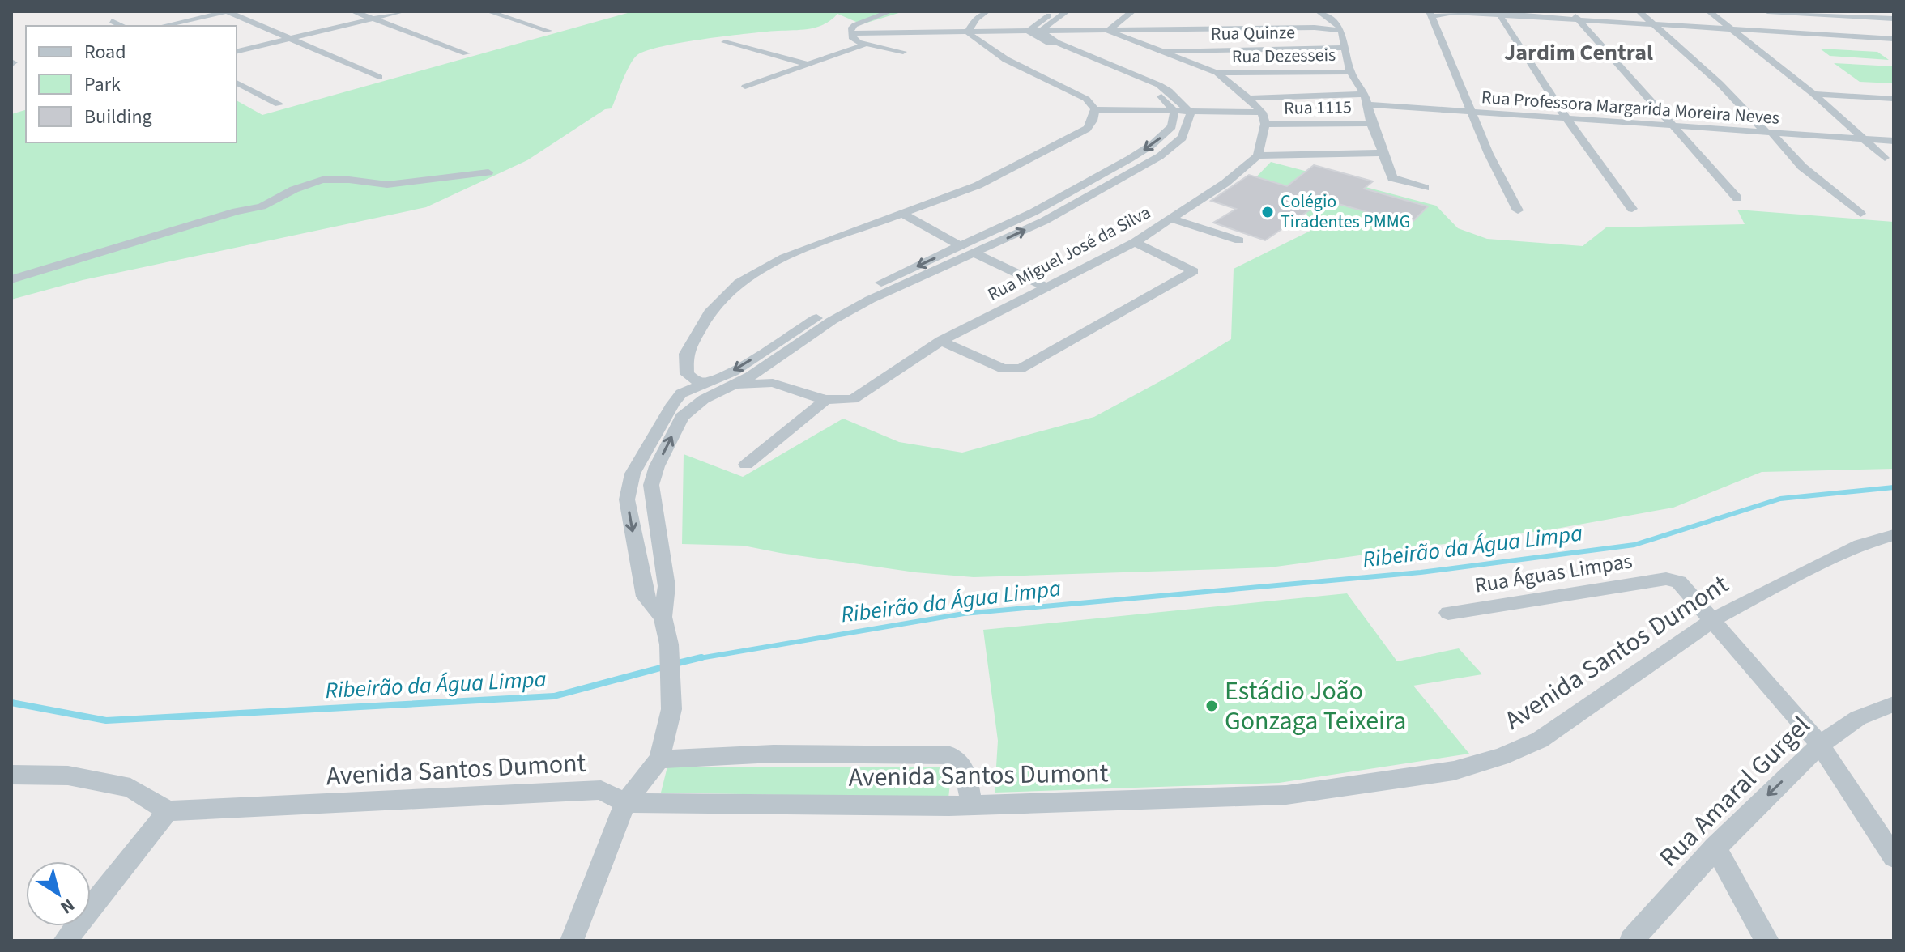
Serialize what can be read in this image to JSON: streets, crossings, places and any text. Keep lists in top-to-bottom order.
{
  "streets": {
    "street": [
      "Rua Quinze",
      "Rua Dezesseis",
      "Rua 1115",
      "Rua Professora Margarida Moreira Neves",
      "Rua Miguel José da Silva",
      "Rua Águas Limpas",
      "Avenida Santos Dumont",
      "Rua Amaral Gurgel"
    ]
  },
  "crossings": [
    ["Rua Águas Limpas", "Avenida Santos Dumont"]
  ],
  "one_way": ["Rua Amaral Gurgel"],
  "districts": ["Jardim Central"],
  "water": ["Ribeirão da Água Limpa"],
  "places": ["Colégio Tiradentes PMMG", "Estádio João Gonzaga Teixeira"],
  "legend": ["Road", "Park", "Building"],
  "north": "bottom right"
}
